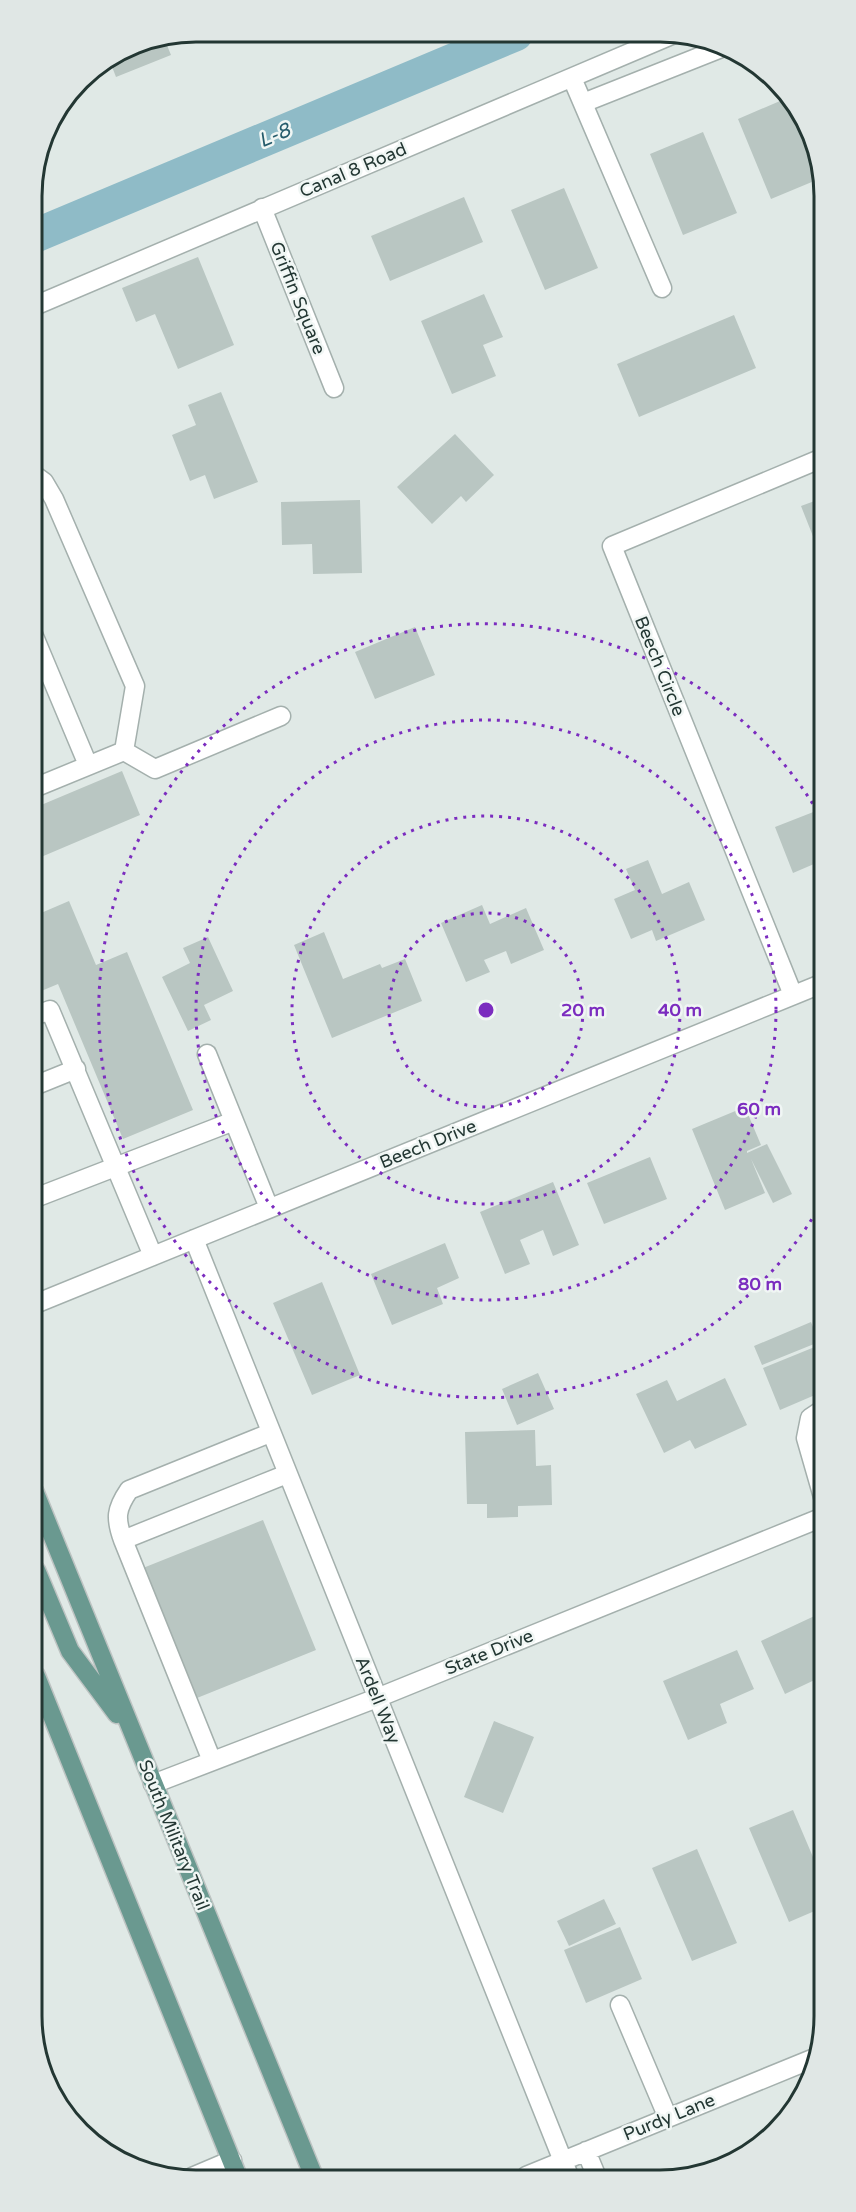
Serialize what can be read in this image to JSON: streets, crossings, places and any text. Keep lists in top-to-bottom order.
{
  "streets": {
    "main road": ["South Military Trail"],
    "street": [
      "Canal 8 Road",
      "Griffin Square",
      "Beech Circle",
      "Beech Drive",
      "State Drive",
      "Ardell Way",
      "Purdy Lane"
    ]
  },
  "crossings": [
    ["Canal 8 Road", "Griffin Square"],
    ["Beech Circle", "Beech Drive"],
    ["Beech Drive", "Ardell Way"],
    ["State Drive", "Ardell Way"],
    ["State Drive", "South Military Trail"],
    ["Ardell Way", "Purdy Lane"]
  ],
  "water": ["L-8"],
  "rings": [
    "20 m",
    "40 m",
    "60 m",
    "80 m"
  ]
}
